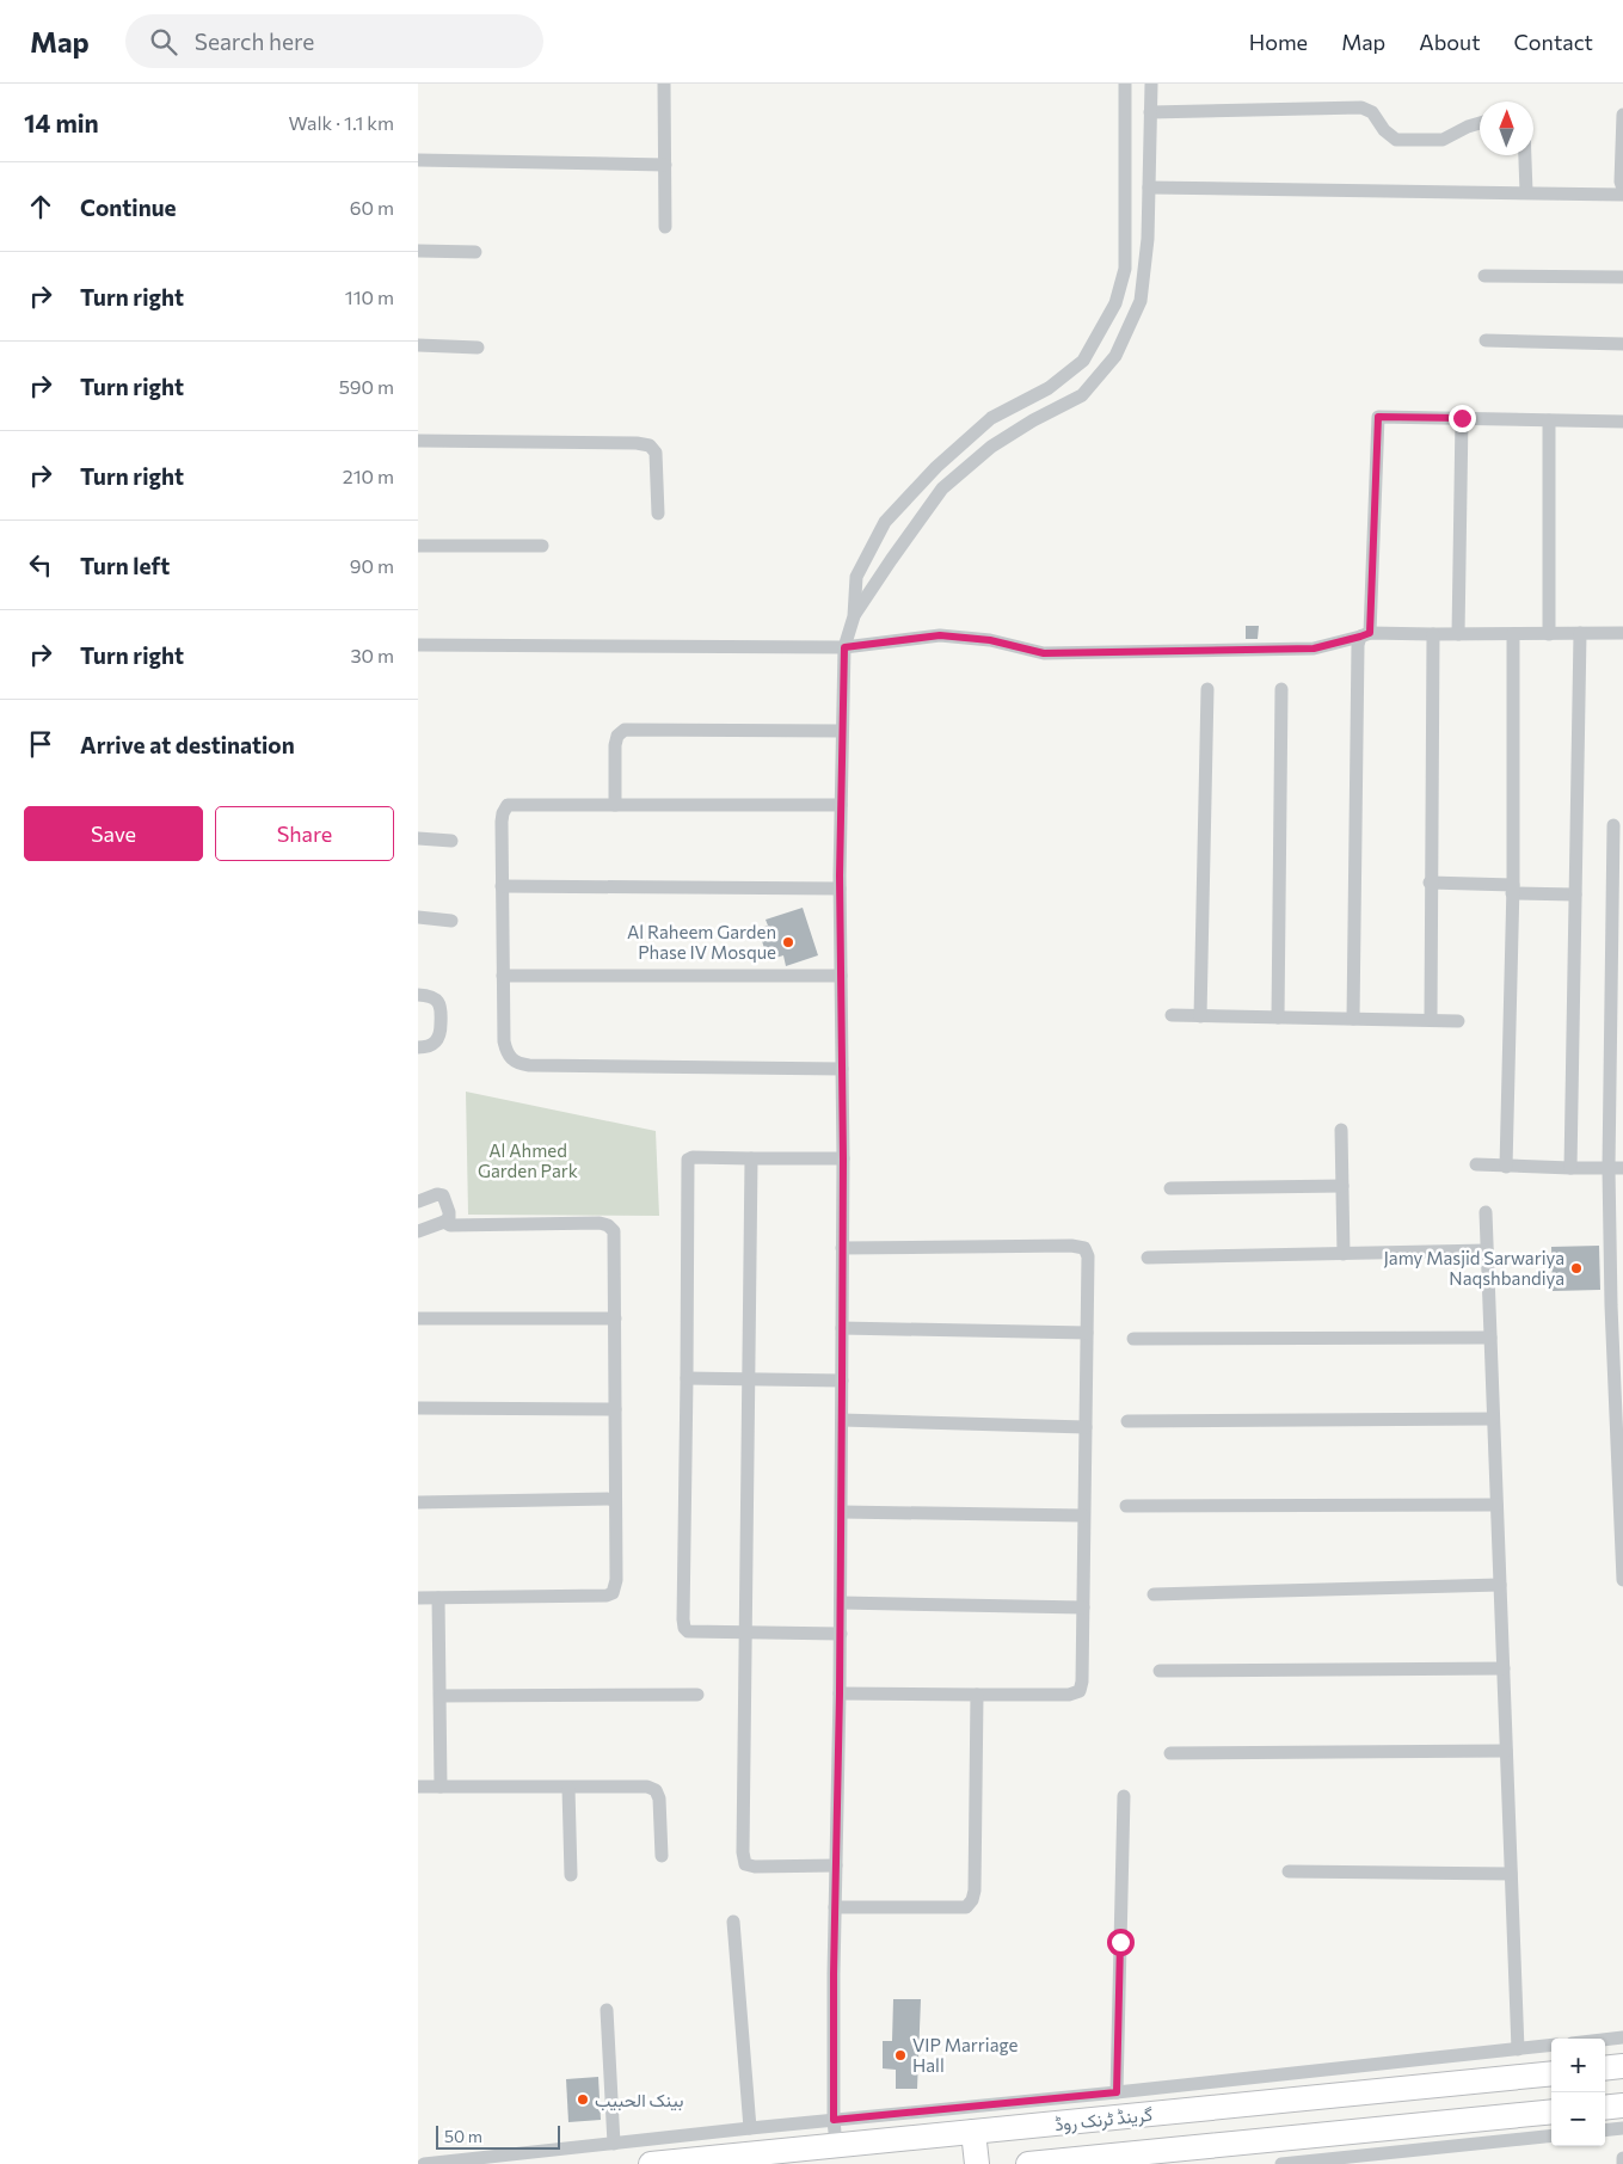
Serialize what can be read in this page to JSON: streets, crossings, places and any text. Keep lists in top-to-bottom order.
{
  "streets": {
    "highway": ["گرینڈ ٹرنک روڈ"]
  },
  "parks": ["Al Ahmed Garden Park"],
  "places": [
    "Al Raheem Garden Phase IV Mosque",
    "Jamy Masjid Sarwariya Naqshbandiya",
    "VIP Marriage Hall",
    "بينک الحبيب"
  ],
  "scale_bar": "50 m",
  "north": "top",
  "page": {
    "header": "Map",
    "search": "Search here",
    "nav": [
      "Home",
      "Map",
      "About",
      "Contact"
    ],
    "heading": ["14 min", "Walk · 1.1 km"],
    "list": [
      ["Continue", "60 m"],
      ["Turn right", "110 m"],
      ["Turn right", "590 m"],
      ["Turn right", "210 m"],
      ["Turn left", "90 m"],
      ["Turn right", "30 m"],
      "Arrive at destination"
    ],
    "buttons": ["Save", "Share"],
    "map_buttons": ["+", "−"],
    "scale": "50 m"
  }
}
